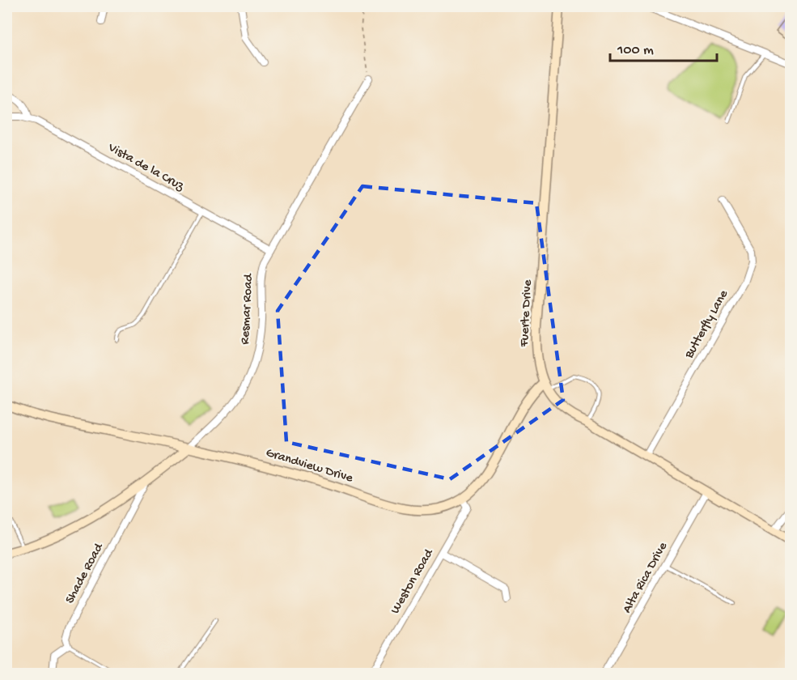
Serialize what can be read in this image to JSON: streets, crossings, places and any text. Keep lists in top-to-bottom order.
{
  "streets": {
    "street": [
      "Vista de la Cruz",
      "Resmar Road",
      "Fuerte Drive",
      "Butterfly Lane",
      "Grandview Drive",
      "Shade Road",
      "Alta Rica Drive",
      "Weston Road"
    ]
  },
  "crossings": [
    ["Vista de la Cruz", "Resmar Road"],
    ["Resmar Road", "Grandview Drive"],
    ["Resmar Road", "Shade Road"],
    ["Fuerte Drive", "Butterfly Lane"],
    ["Fuerte Drive", "Grandview Drive"],
    ["Fuerte Drive", "Alta Rica Drive"],
    ["Grandview Drive", "Weston Road"]
  ],
  "scale_bar": "100 m"
}
